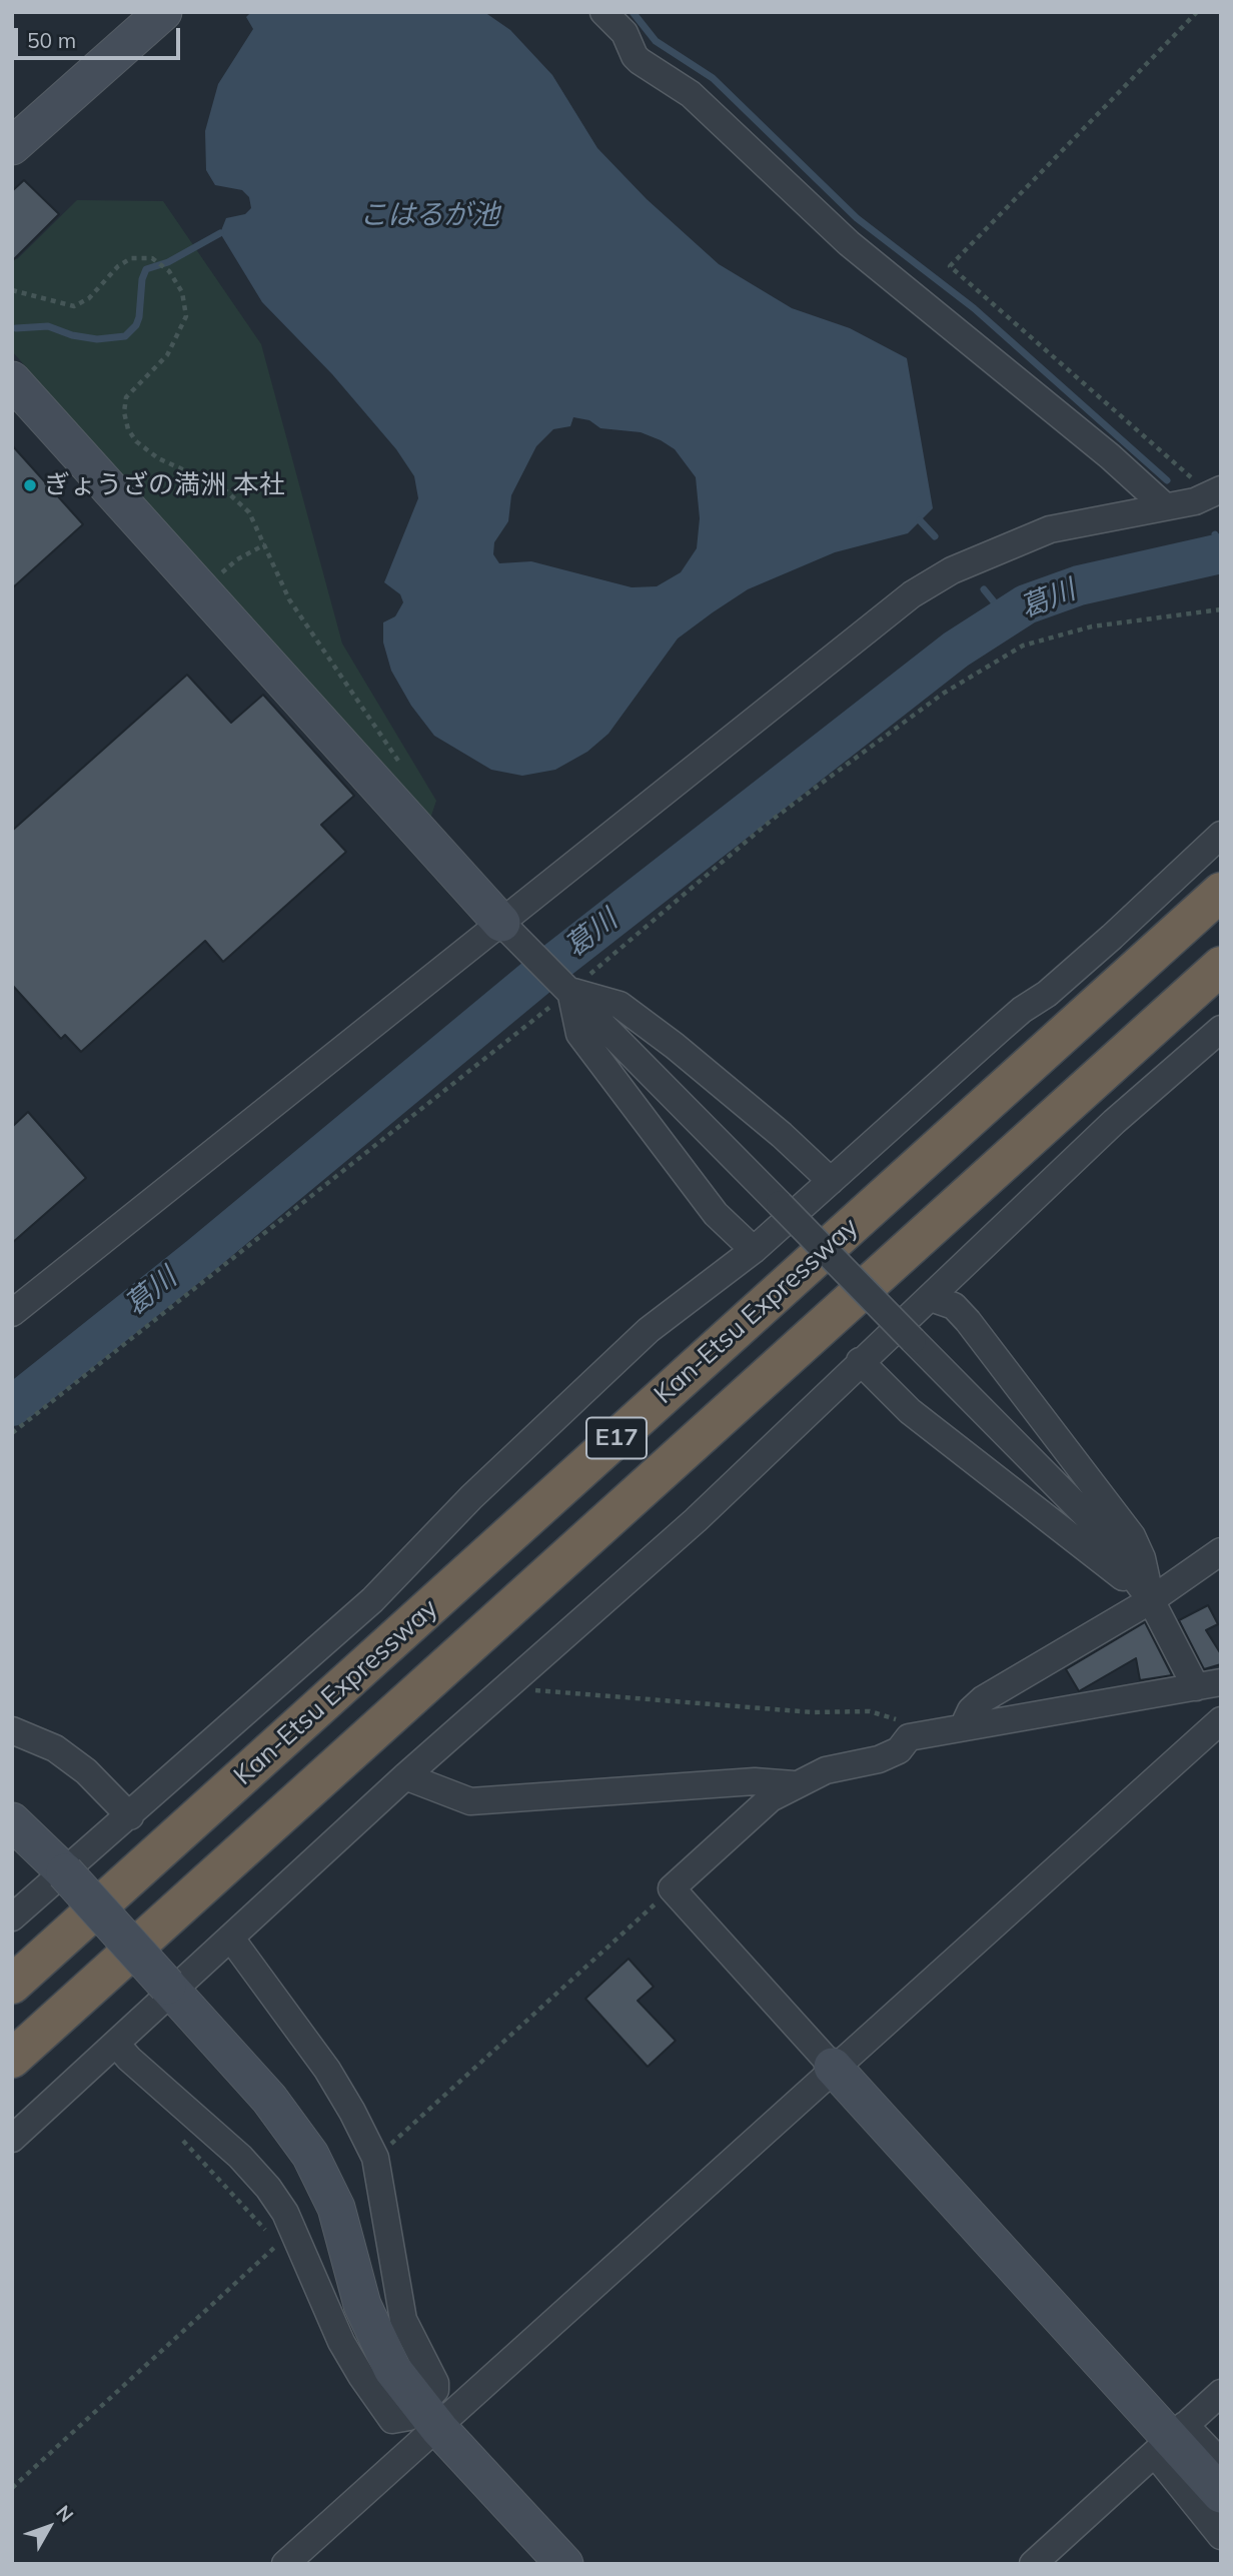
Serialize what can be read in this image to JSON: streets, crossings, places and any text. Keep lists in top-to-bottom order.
{
  "streets": {
    "highway": ["Kan-Etsu Expressway", "E17"]
  },
  "water": ["こはるが池", "葛川"],
  "places": ["ぎょうざの満洲 本社"],
  "scale_bar": "50 m",
  "north": "top right"
}
